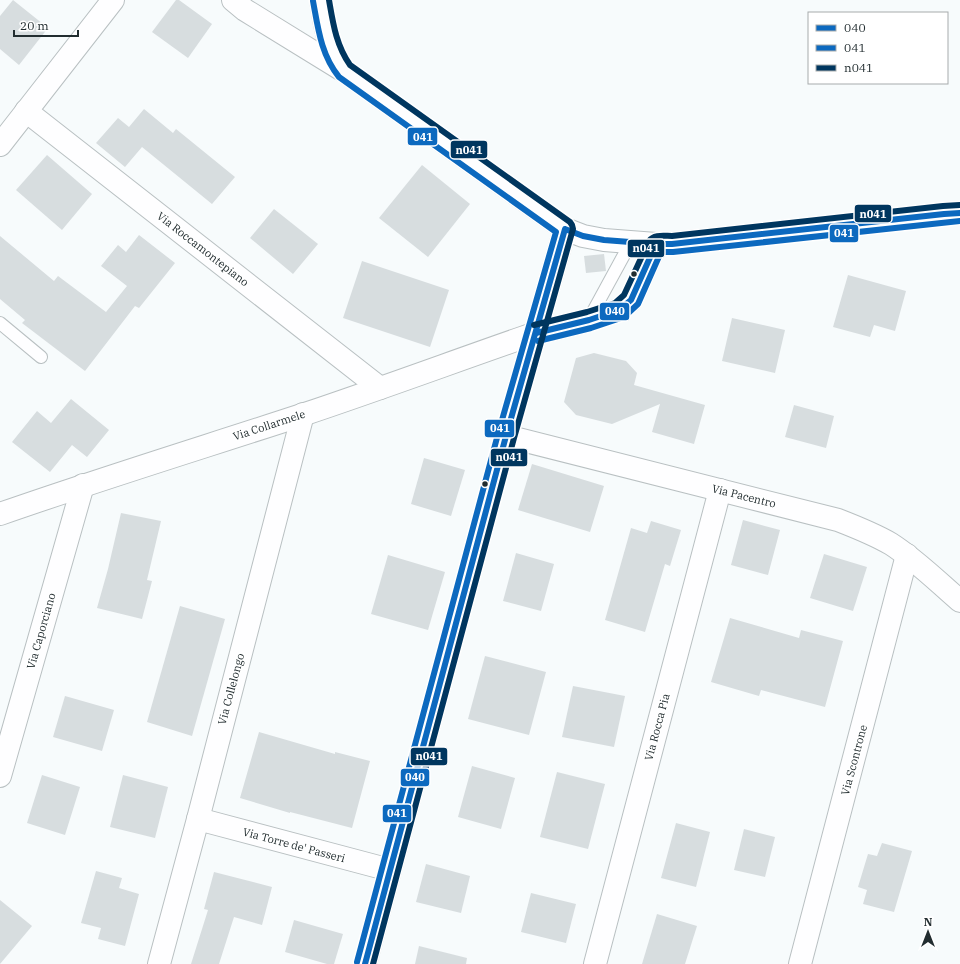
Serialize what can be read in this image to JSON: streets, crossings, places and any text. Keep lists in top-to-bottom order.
{
  "streets": {
    "street": [
      "Via Roccamontepiano",
      "Via Collarmele",
      "Via Pacentro",
      "Via Caporciano",
      "Via Collelongo",
      "Via Rocca Pia",
      "Via Scontrone",
      "Via Torre de' Passeri"
    ]
  },
  "crossings": [
    ["Via Roccamontepiano", "Via Collarmele"],
    ["Via Collarmele", "Via Caporciano"],
    ["Via Collarmele", "Via Collelongo"],
    ["Via Pacentro", "Via Rocca Pia"],
    ["Via Pacentro", "Via Scontrone"],
    ["Via Collelongo", "Via Torre de' Passeri"]
  ],
  "lines": ["transit line n041", "transit line 041", "transit line 040"],
  "legend": ["040", "041", "n041"],
  "scale_bar": "20 m",
  "north": "top"
}
